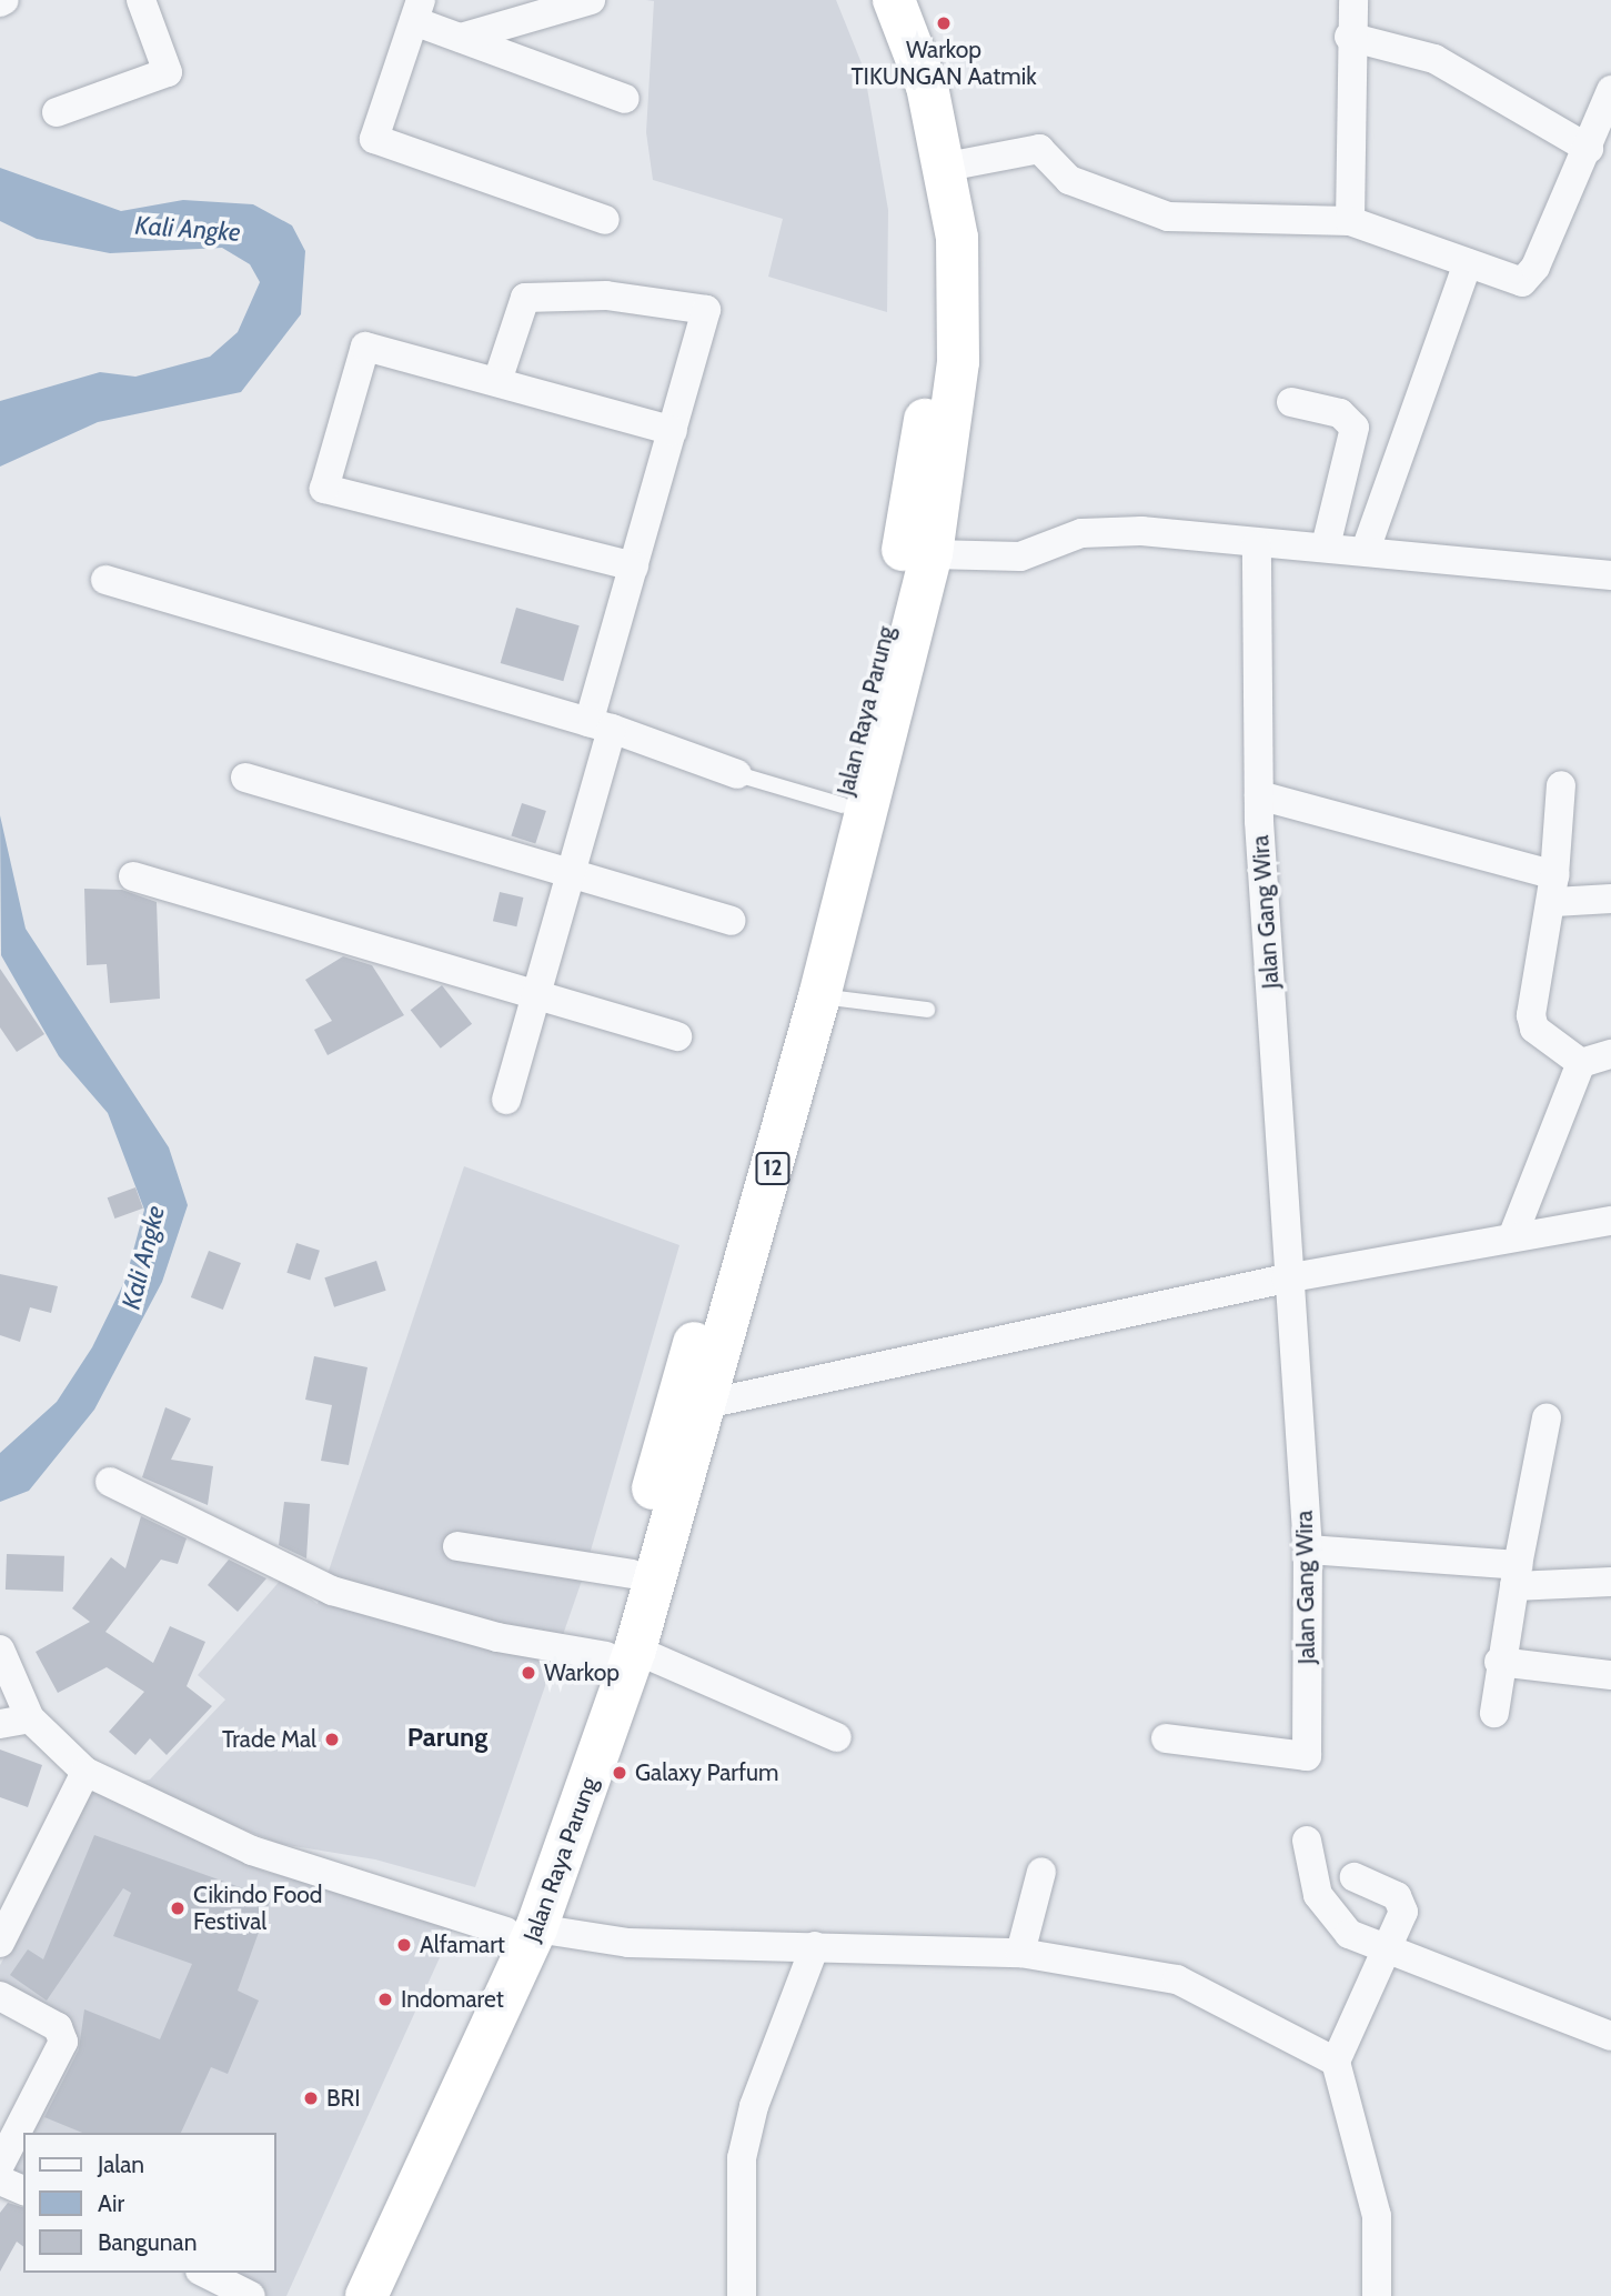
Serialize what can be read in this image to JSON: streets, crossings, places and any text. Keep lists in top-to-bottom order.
{
  "streets": {
    "highway": ["Jalan Raya Parung", "12"],
    "street": ["Jalan Gang Wira"]
  },
  "districts": ["Parung"],
  "water": ["Kali Angke"],
  "places": [
    "Warkop TIKUNGAN Aatmik",
    "Warkop",
    "Trade Mal",
    "Galaxy Parfum",
    "Cikindo Food Festival",
    "Alfamart",
    "Indomaret",
    "BRI"
  ],
  "legend": ["Jalan", "Air", "Bangunan"]
}
